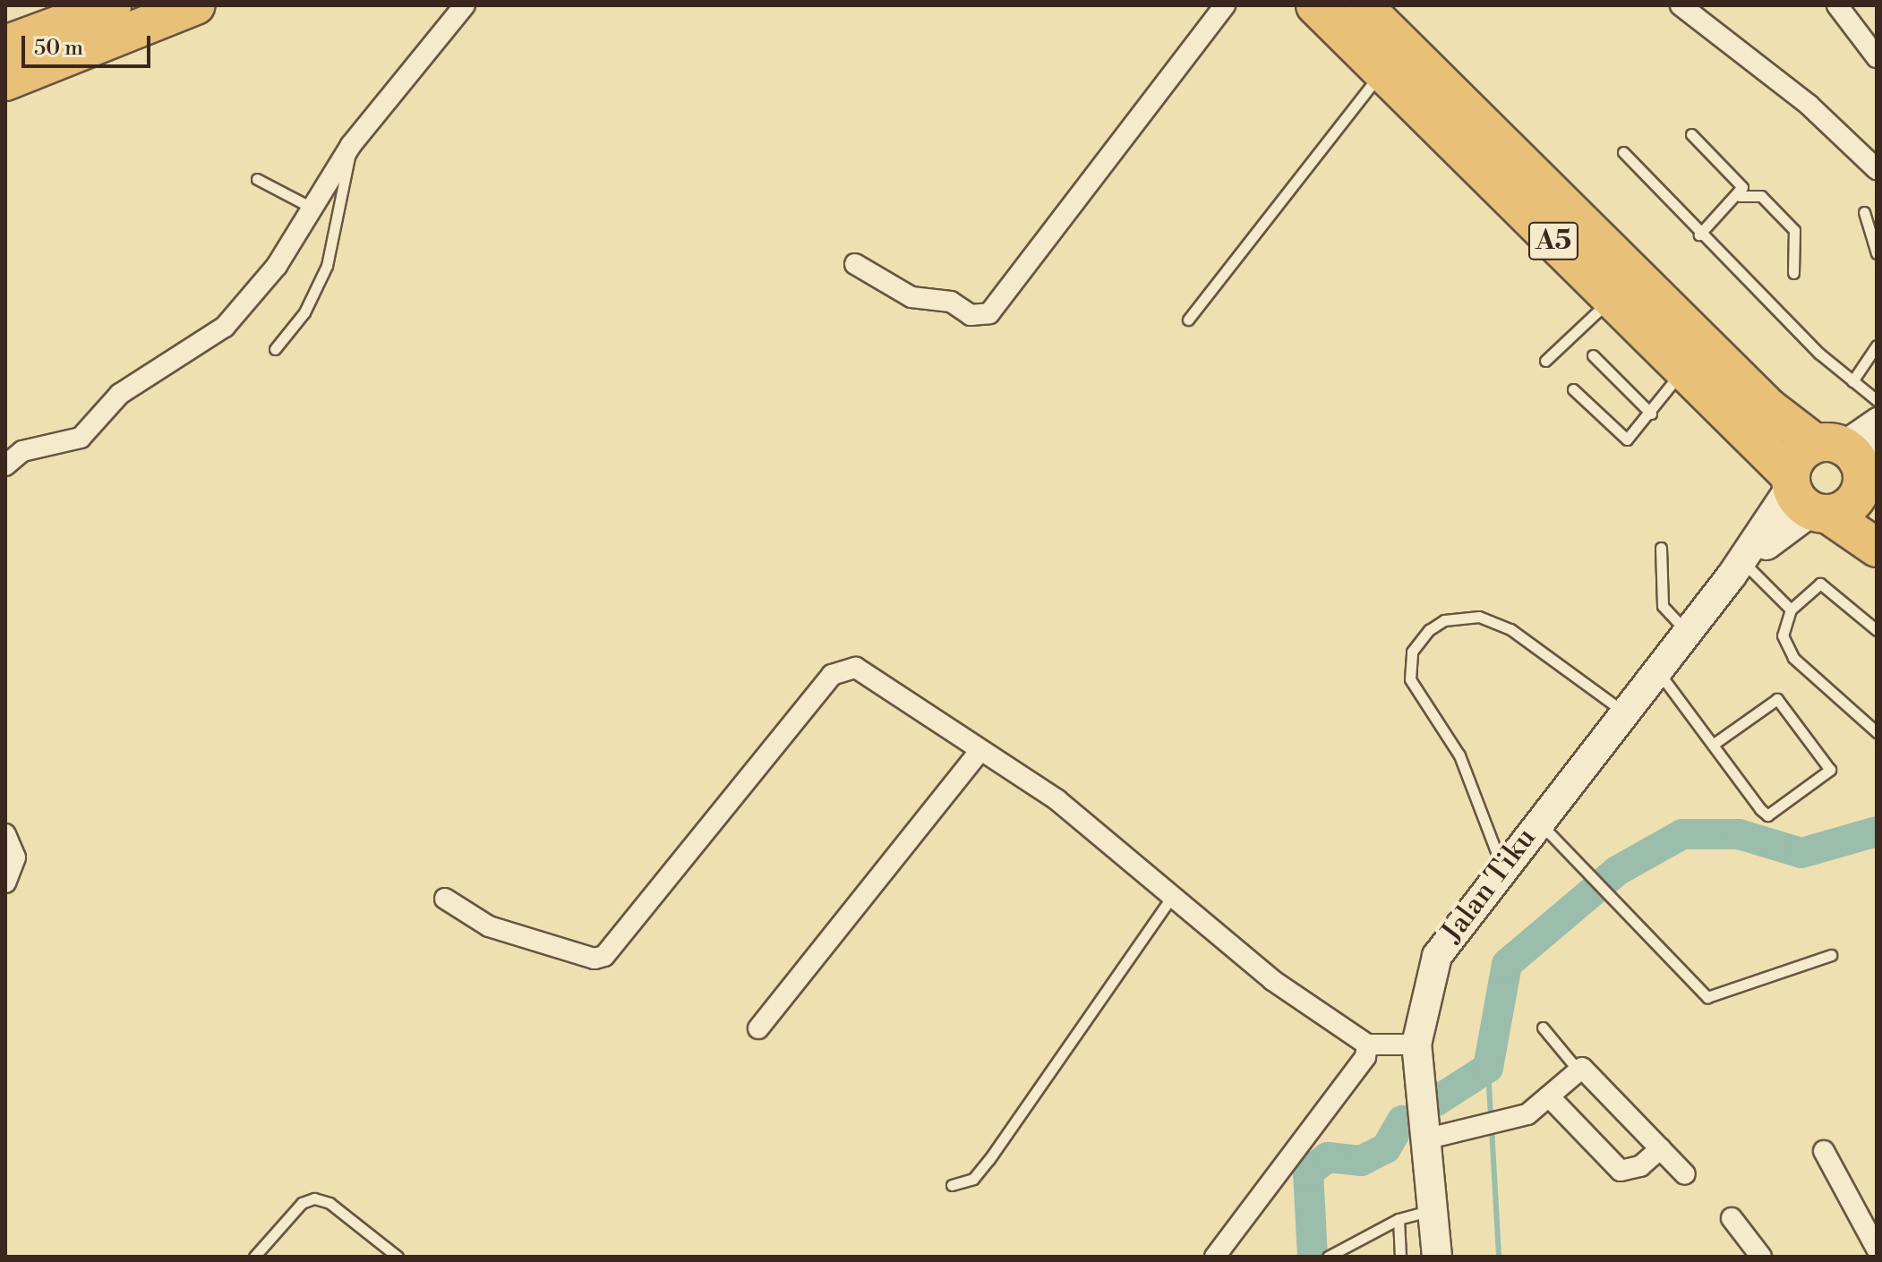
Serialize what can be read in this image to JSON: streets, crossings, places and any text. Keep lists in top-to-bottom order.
{
  "streets": {
    "highway": ["A5"],
    "main road": ["Jalan Tiku"]
  },
  "crossings": [
    ["A5", "Jalan Tiku"]
  ],
  "scale_bar": "50 m"
}
